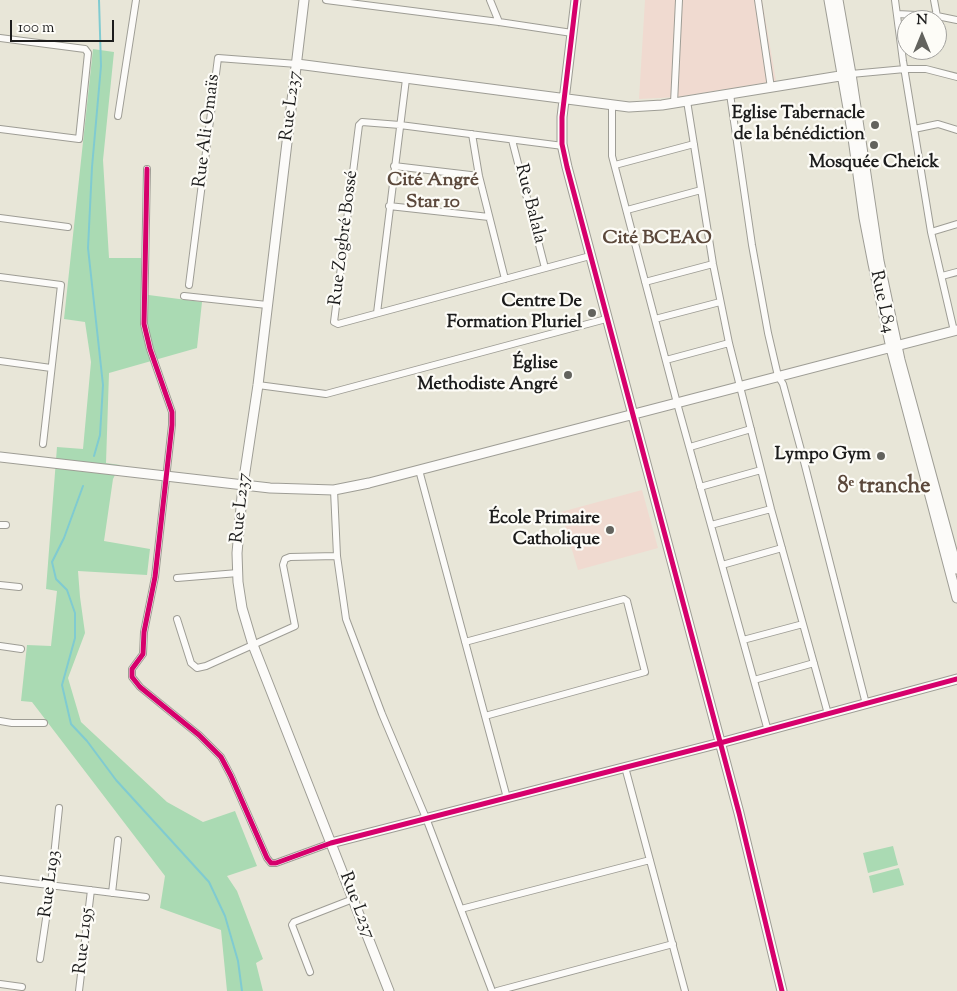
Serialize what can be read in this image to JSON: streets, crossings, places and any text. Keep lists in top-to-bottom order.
{
  "streets": {
    "street": [
      "Rue L237",
      "Rue Ali Omaïs",
      "Rue Balala",
      "Rue Zogbré Bossé",
      "Rue L84",
      "Rue L193",
      "Rue L195"
    ]
  },
  "crossings": [
    ["Rue L237", "Rue Ali Omaïs"],
    ["Rue Balala", "Rue Zogbré Bossé"]
  ],
  "districts": ["Cité Angré Star 10", "Cité BCEAO", "8ᵉ tranche"],
  "places": [
    "Eglise Tabernacle de la bénédiction",
    "Mosquée Cheick",
    "Centre De Formation Pluriel",
    "Église Methodiste Angré",
    "Lympo Gym",
    "École Primaire Catholique"
  ],
  "scale_bar": "100 m",
  "north": "top"
}
